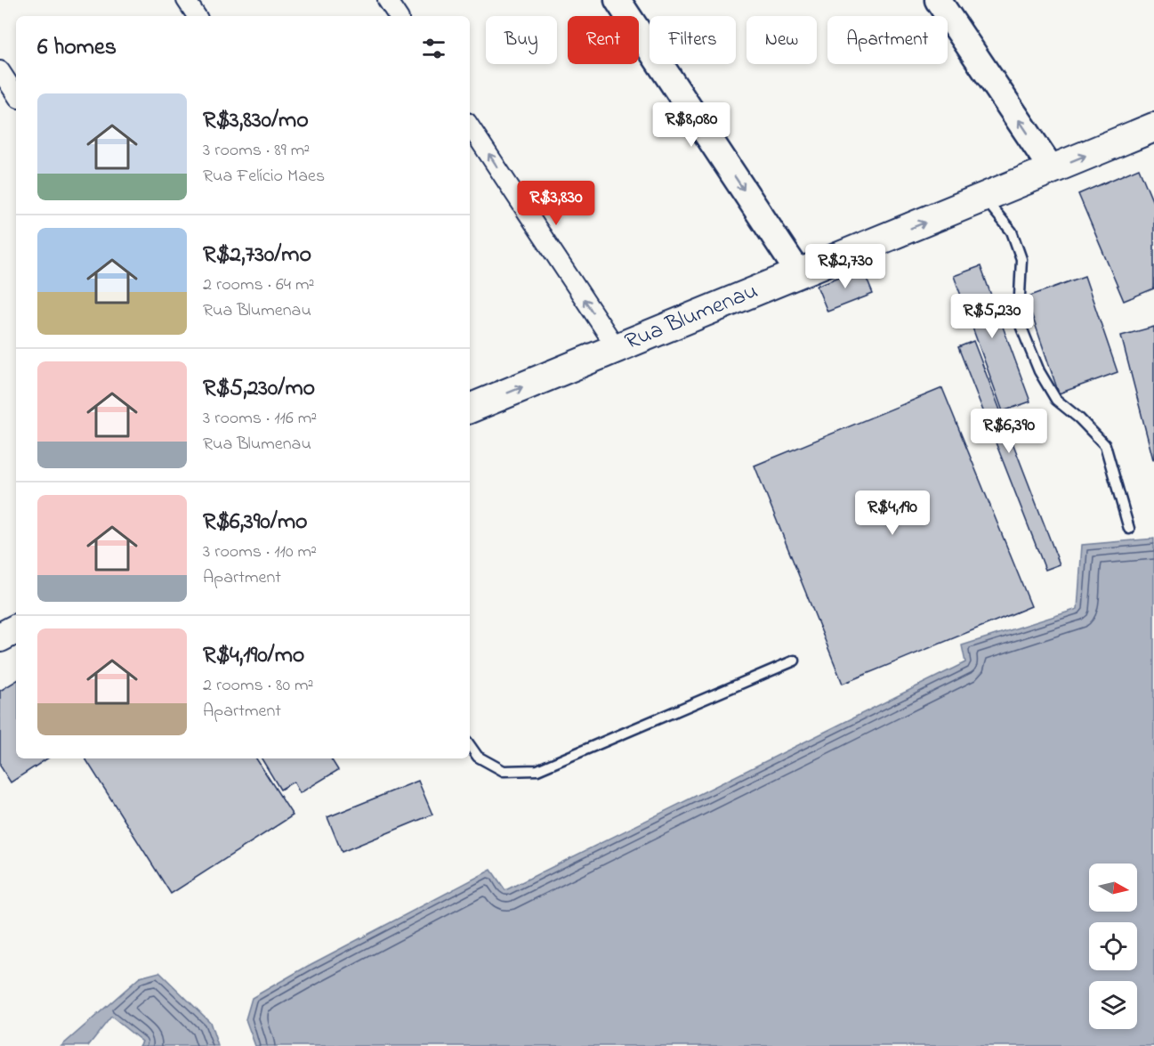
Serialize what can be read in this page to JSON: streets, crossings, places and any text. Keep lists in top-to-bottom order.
{
  "streets": {
    "main road": ["Rua Blumenau"]
  },
  "one_way": ["Rua Blumenau"],
  "north": "right",
  "page": {
    "chip": [
      "Buy",
      "Rent",
      "Filters",
      "New",
      "Apartment"
    ],
    "heading": "6 homes",
    "list": [
      {
        "name": "R$3,830/mo",
        "note": "3 rooms · 89 m² · Rua Felício Maes"
      },
      {
        "name": "R$2,730/mo",
        "note": "2 rooms · 64 m² · Rua Blumenau"
      },
      {
        "name": "R$5,230/mo",
        "note": "3 rooms · 116 m² · Rua Blumenau"
      },
      {
        "name": "R$6,390/mo",
        "note": "3 rooms · 110 m² · Apartment"
      },
      {
        "name": "R$4,190/mo",
        "note": "2 rooms · 80 m² · Apartment"
      }
    ],
    "price": [
      "R$8,080",
      "R$3,830",
      "R$2,730",
      "R$5,230",
      "R$6,390",
      "R$4,190"
    ]
  }
}
